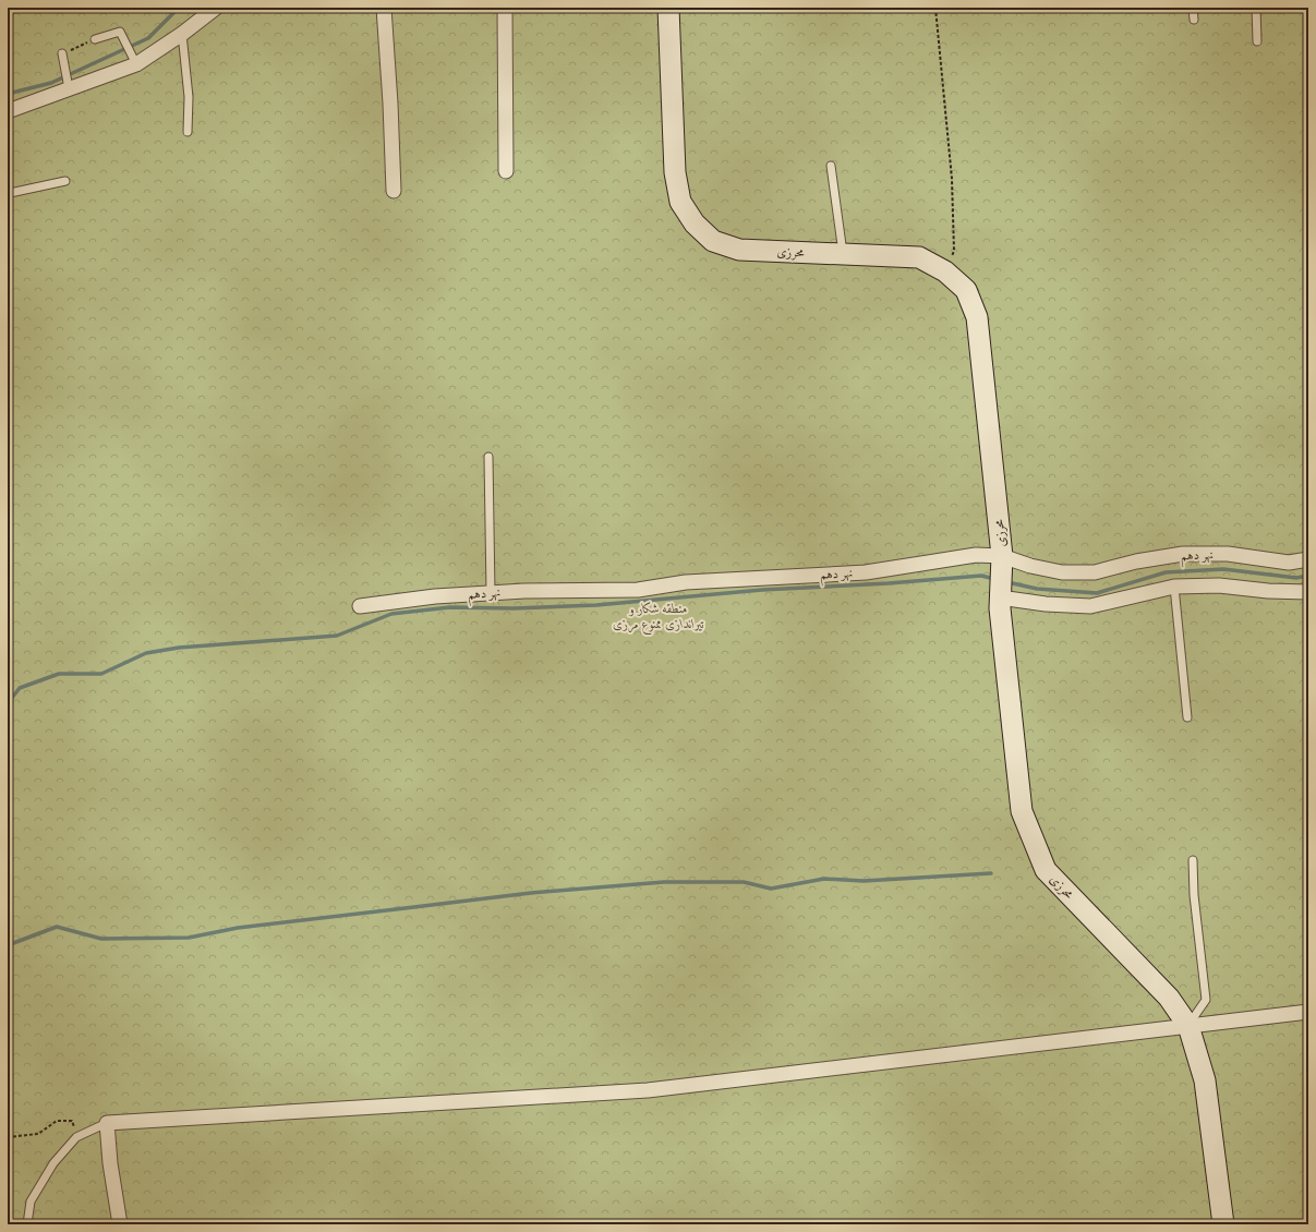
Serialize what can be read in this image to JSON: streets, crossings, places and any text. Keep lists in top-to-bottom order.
{
  "streets": {
    "street": ["محرزی", "نهر دهم"]
  },
  "crossings": [
    ["محرزی", "نهر دهم"]
  ],
  "parks": ["منطقه شکار و تیراندازی ممنوع مرزی"]
}
